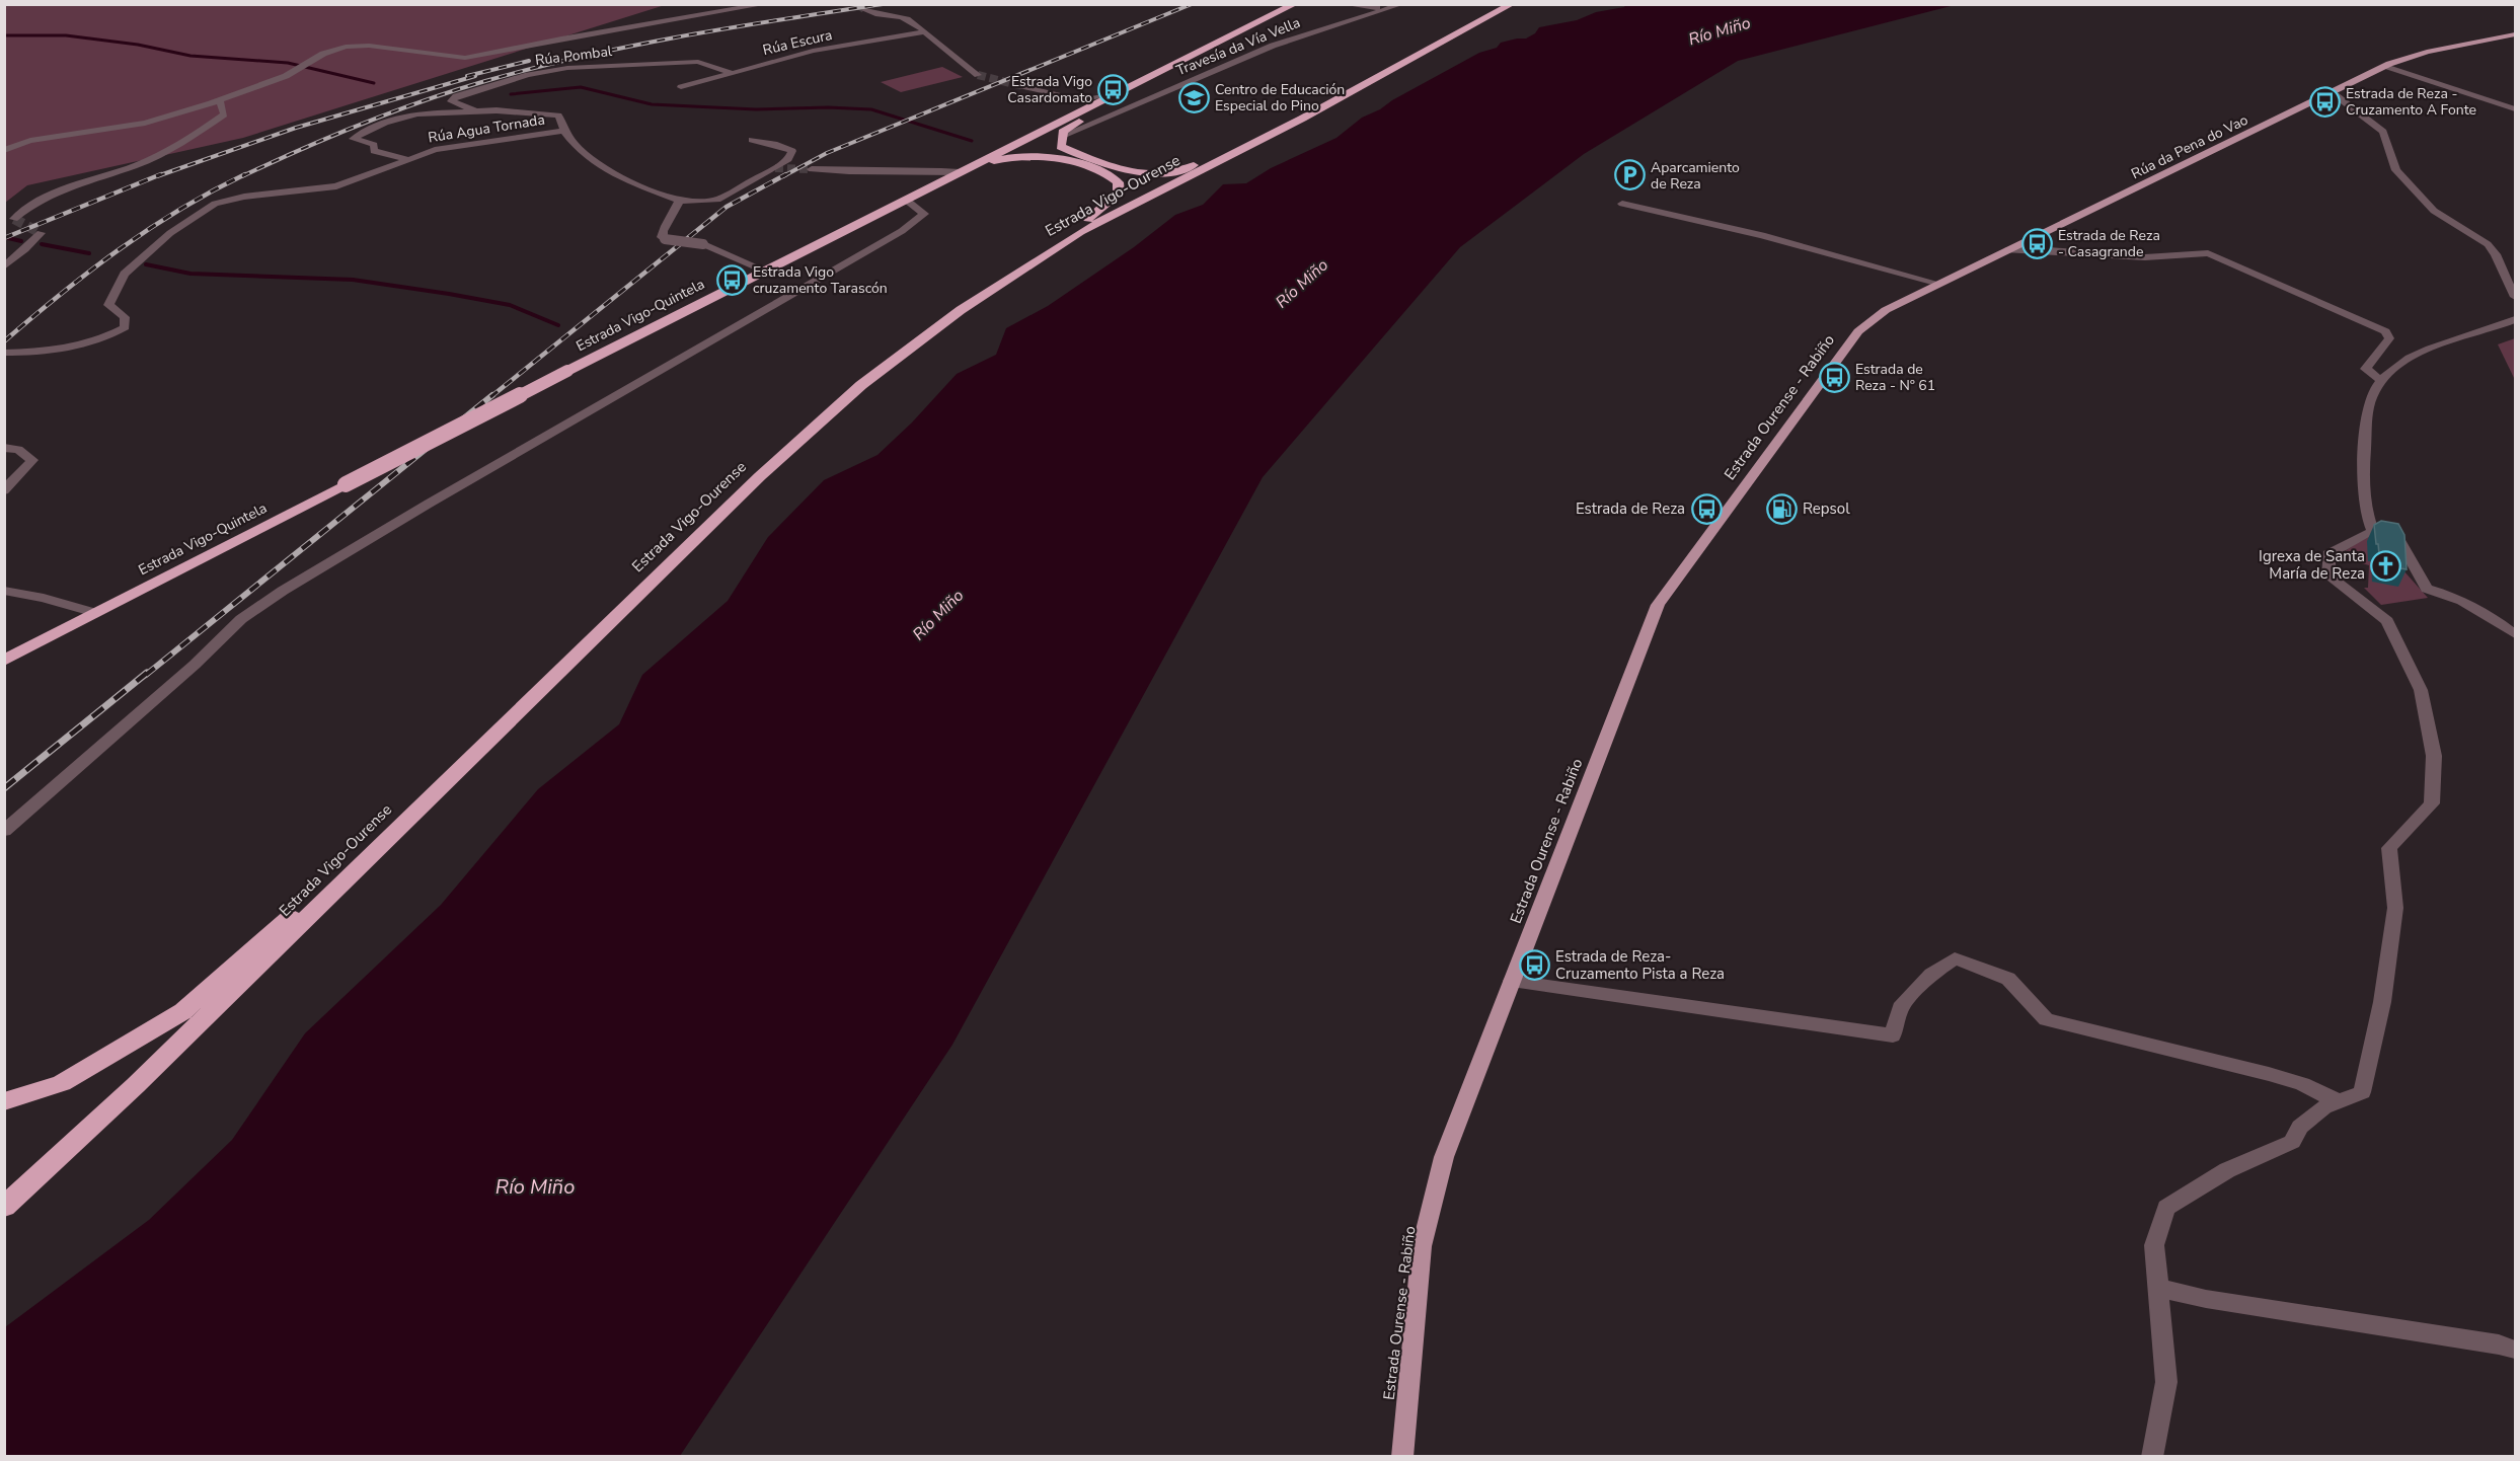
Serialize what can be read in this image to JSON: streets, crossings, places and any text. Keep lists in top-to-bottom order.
{
  "streets": {
    "highway": ["Estrada Vigo-Ourense", "Estrada Vigo-Quintela"],
    "main road": ["Rúa da Pena do Vao", "Estrada Ourense - Rabiño"],
    "street": [
      "Rúa Escura",
      "Travesía da Vía Vella",
      "Rúa Pombal",
      "Rúa Agua Tornada"
    ]
  },
  "crossings": [
    ["Rúa Escura", "Rúa Pombal"],
    ["Rúa da Pena do Vao", "Estrada Ourense - Rabiño"]
  ],
  "water": ["Río Miño"],
  "places": {
    "bus stop": [
      "Estrada Vigo Casardomato",
      "Estrada de Reza - Cruzamento A Fonte",
      "Estrada de Reza - Casagrande",
      "Estrada Vigo cruzamento Tarascón",
      "Estrada de Reza - Nº 61",
      "Estrada de Reza",
      "Estrada de Reza- Cruzamento Pista a Reza"
    ],
    "school or university": ["Centro de Educación Especial do Pino"],
    "parking": ["Aparcamiento de Reza"],
    "fuel station": ["Repsol"],
    "church": ["Igrexa de Santa María de Reza"]
  }
}
